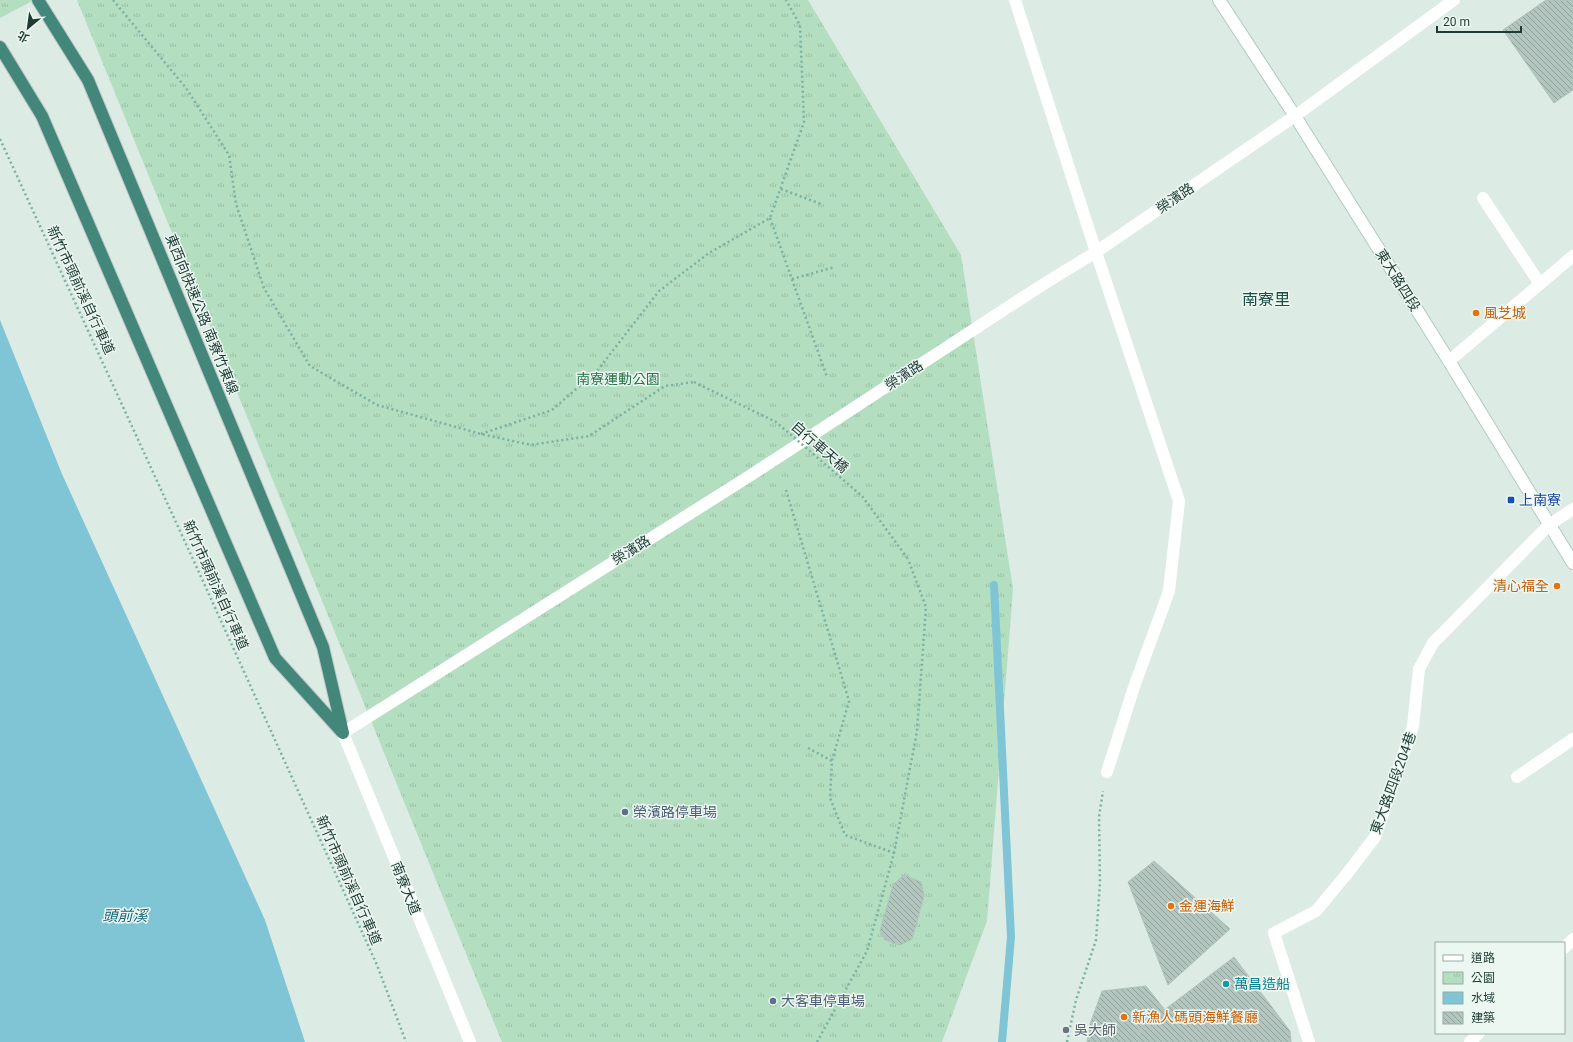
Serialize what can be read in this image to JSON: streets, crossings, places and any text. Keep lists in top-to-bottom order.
{
  "streets": {
    "highway": ["東西向快速公路 南寮竹東線"],
    "street": [
      "榮濱路",
      "東大路四段",
      "東大路四段204巷",
      "南寮大道"
    ],
    "path": ["新竹市頭前溪自行車道", "自行車天橋"]
  },
  "crossings": [
    ["榮濱路", "東大路四段"],
    ["榮濱路", "東西向快速公路 南寮竹東線"],
    ["榮濱路", "南寮大道"],
    ["東大路四段", "東大路四段204巷"],
    ["東西向快速公路 南寮竹東線", "南寮大道"]
  ],
  "districts": ["南寮里"],
  "water": ["頭前溪"],
  "parks": ["南寮運動公園"],
  "places": {
    "other": [
      "風芝城",
      "清心福全",
      "榮濱路停車場",
      "金運海鮮",
      "萬昌造船",
      "大客車停車場",
      "新漁人碼頭海鮮餐廳",
      "吳大師"
    ],
    "transit": ["上南寮"]
  },
  "legend": [
    "道路",
    "公園",
    "水域",
    "建築"
  ],
  "scale_bar": "20 m",
  "north": "bottom left"
}
